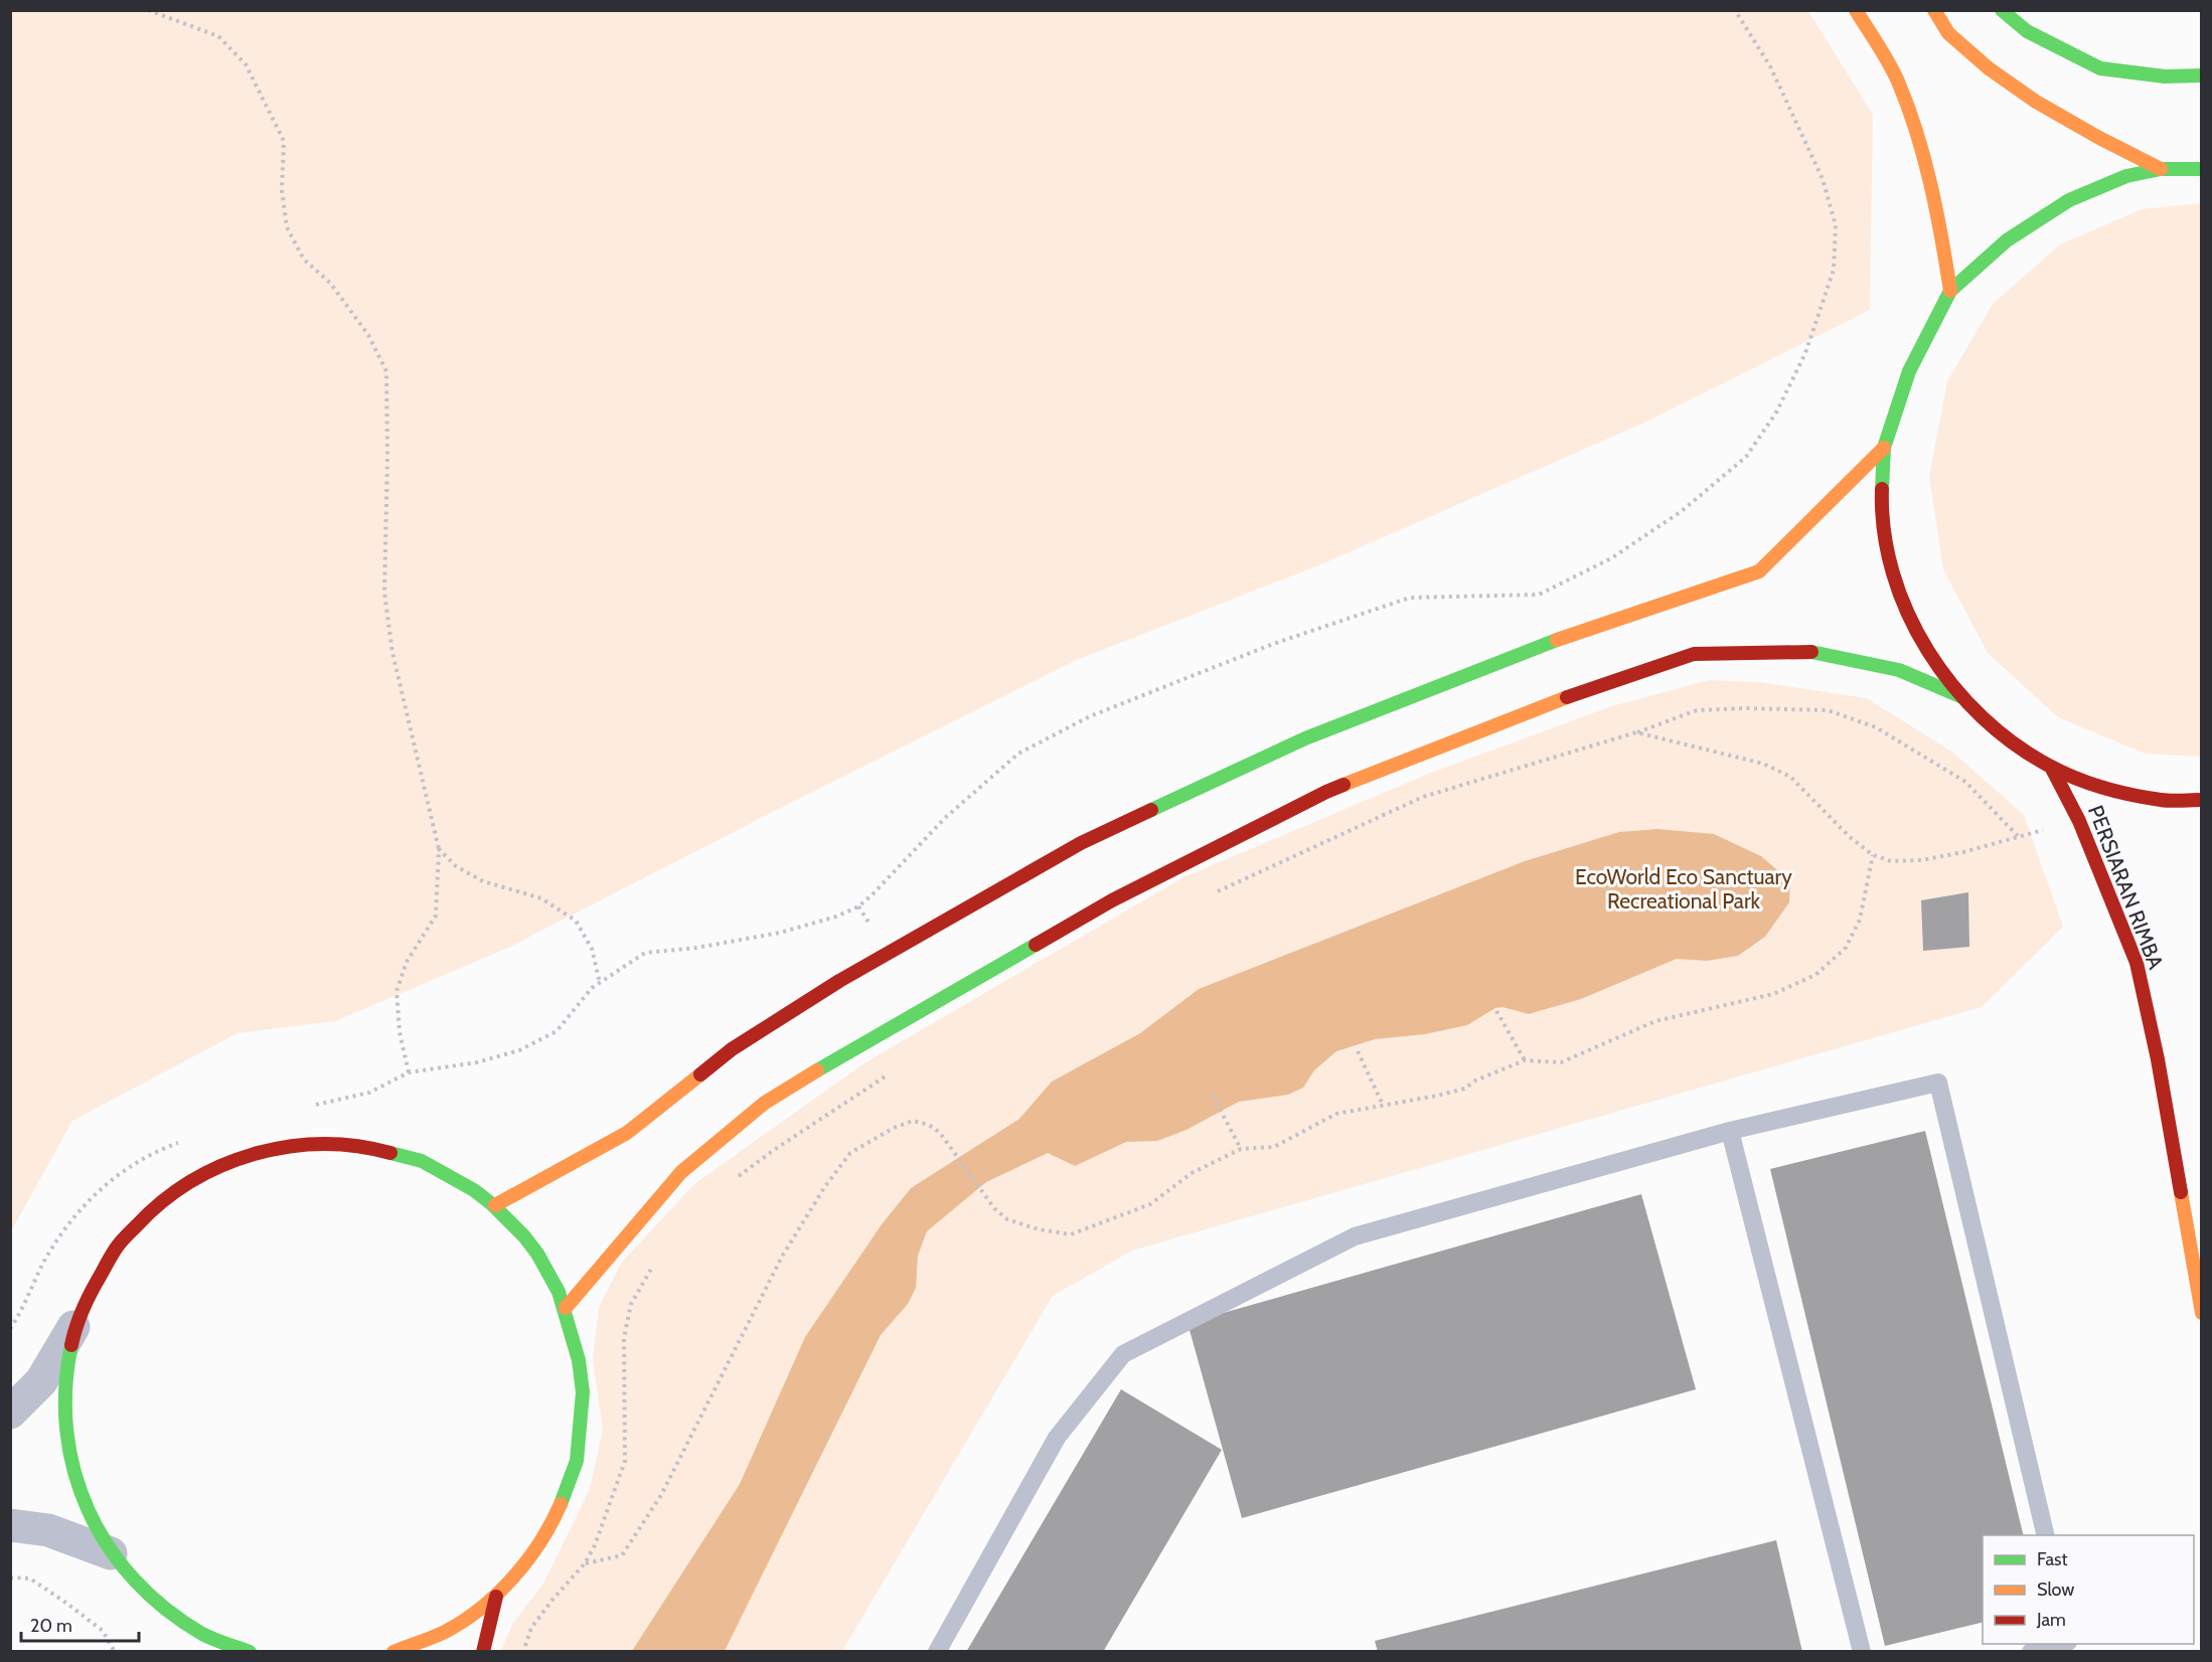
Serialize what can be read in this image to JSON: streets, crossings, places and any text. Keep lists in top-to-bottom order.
{
  "streets": {
    "street": ["PERSIARAN RIMBA"]
  },
  "parks": ["EcoWorld Eco Sanctuary Recreational Park"],
  "legend": ["Fast", "Slow", "Jam"],
  "scale_bar": "20 m"
}
